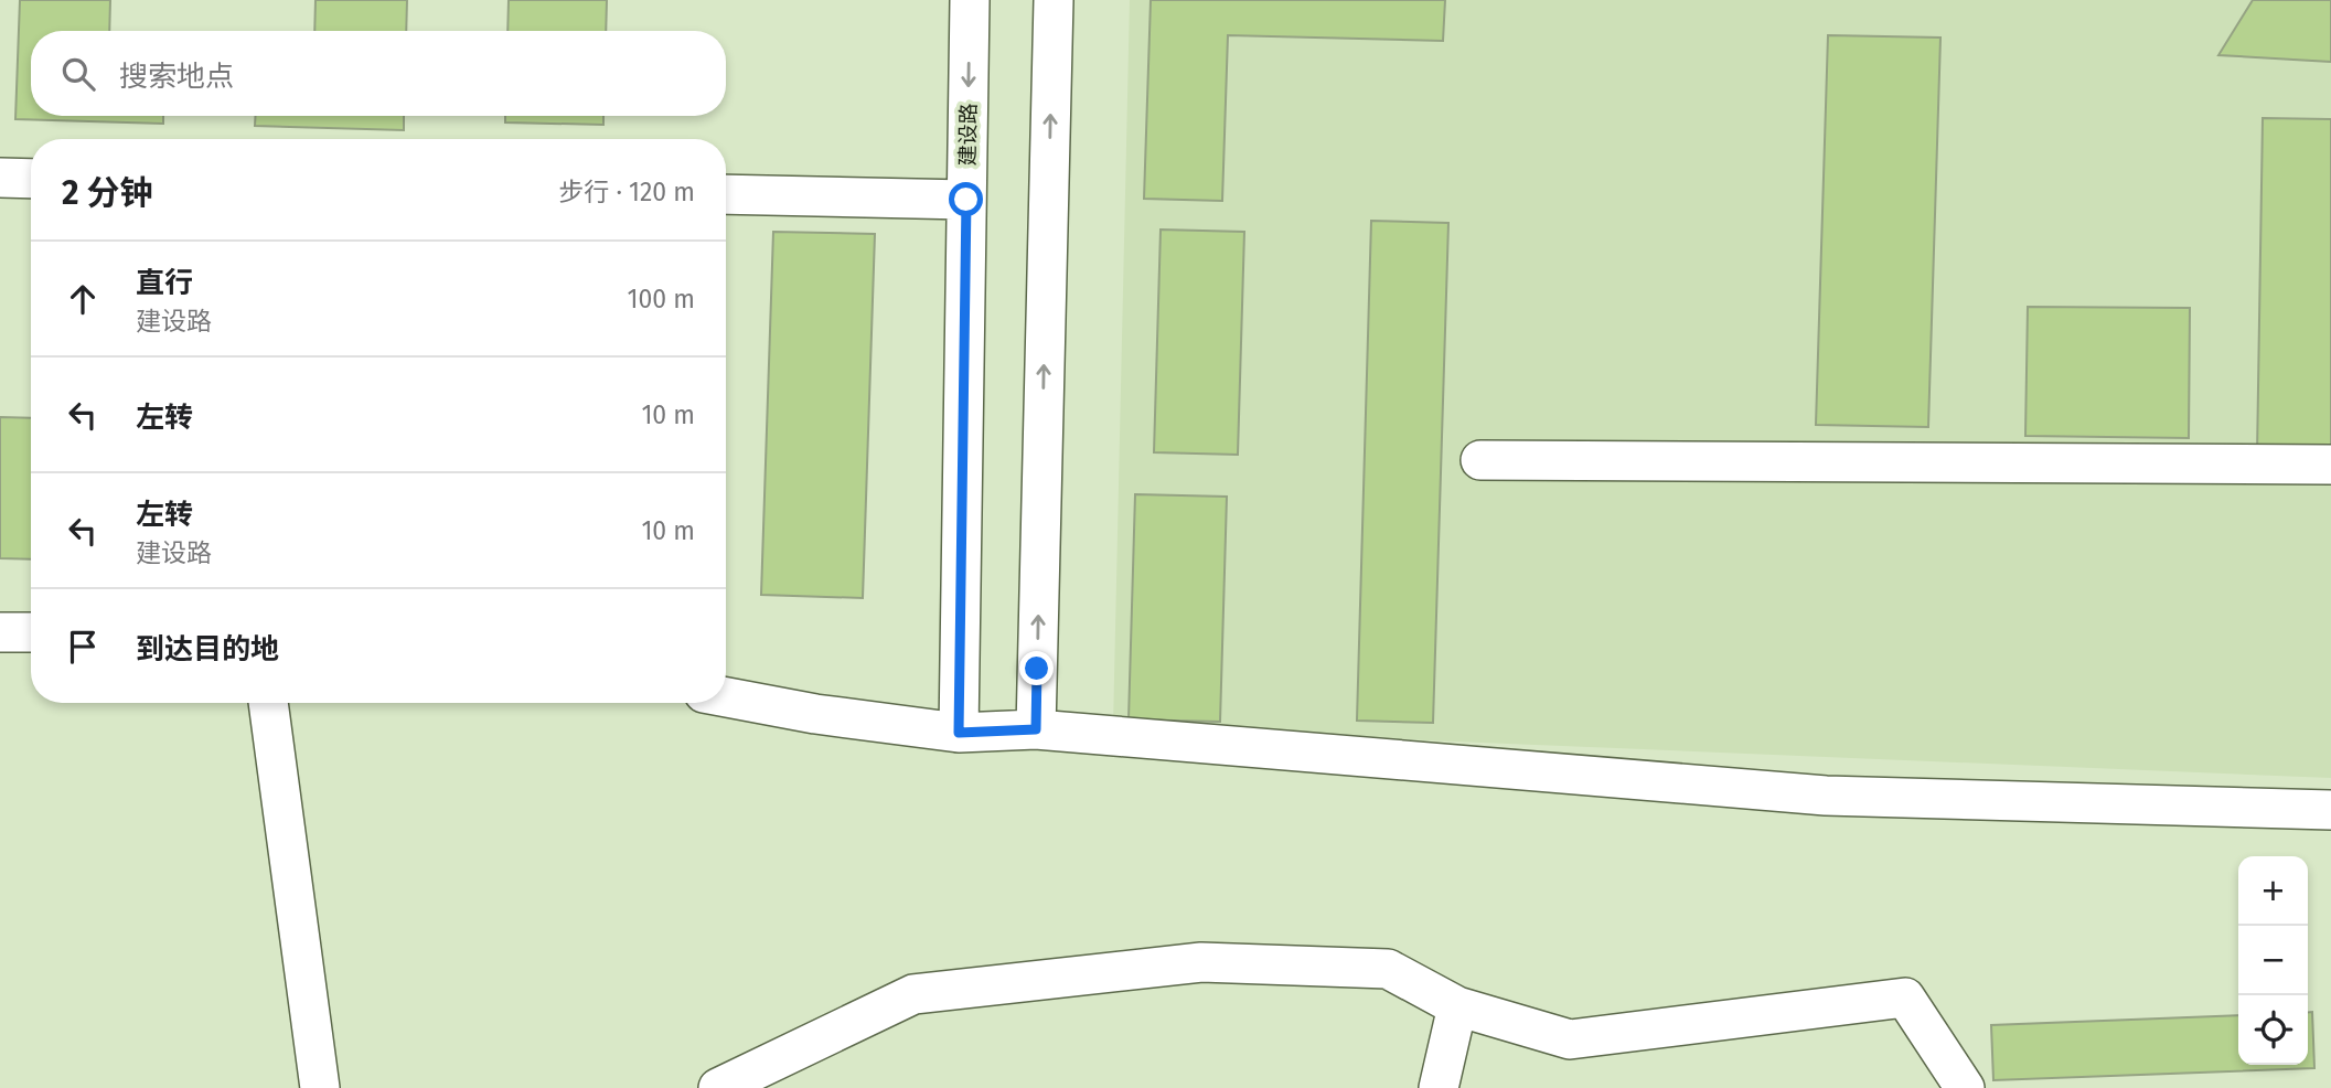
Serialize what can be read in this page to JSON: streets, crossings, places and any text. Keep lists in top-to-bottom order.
{
  "streets": {
    "street": ["建设路"]
  },
  "page": {
    "search": "搜索地点",
    "heading": ["2 分钟", "步行 · 120 m"],
    "list": [
      ["直行", "建设路", "100 m"],
      ["左转", "10 m"],
      ["左转", "建设路", "10 m"],
      "到达目的地"
    ],
    "map_buttons": ["+", "−"]
  }
}
